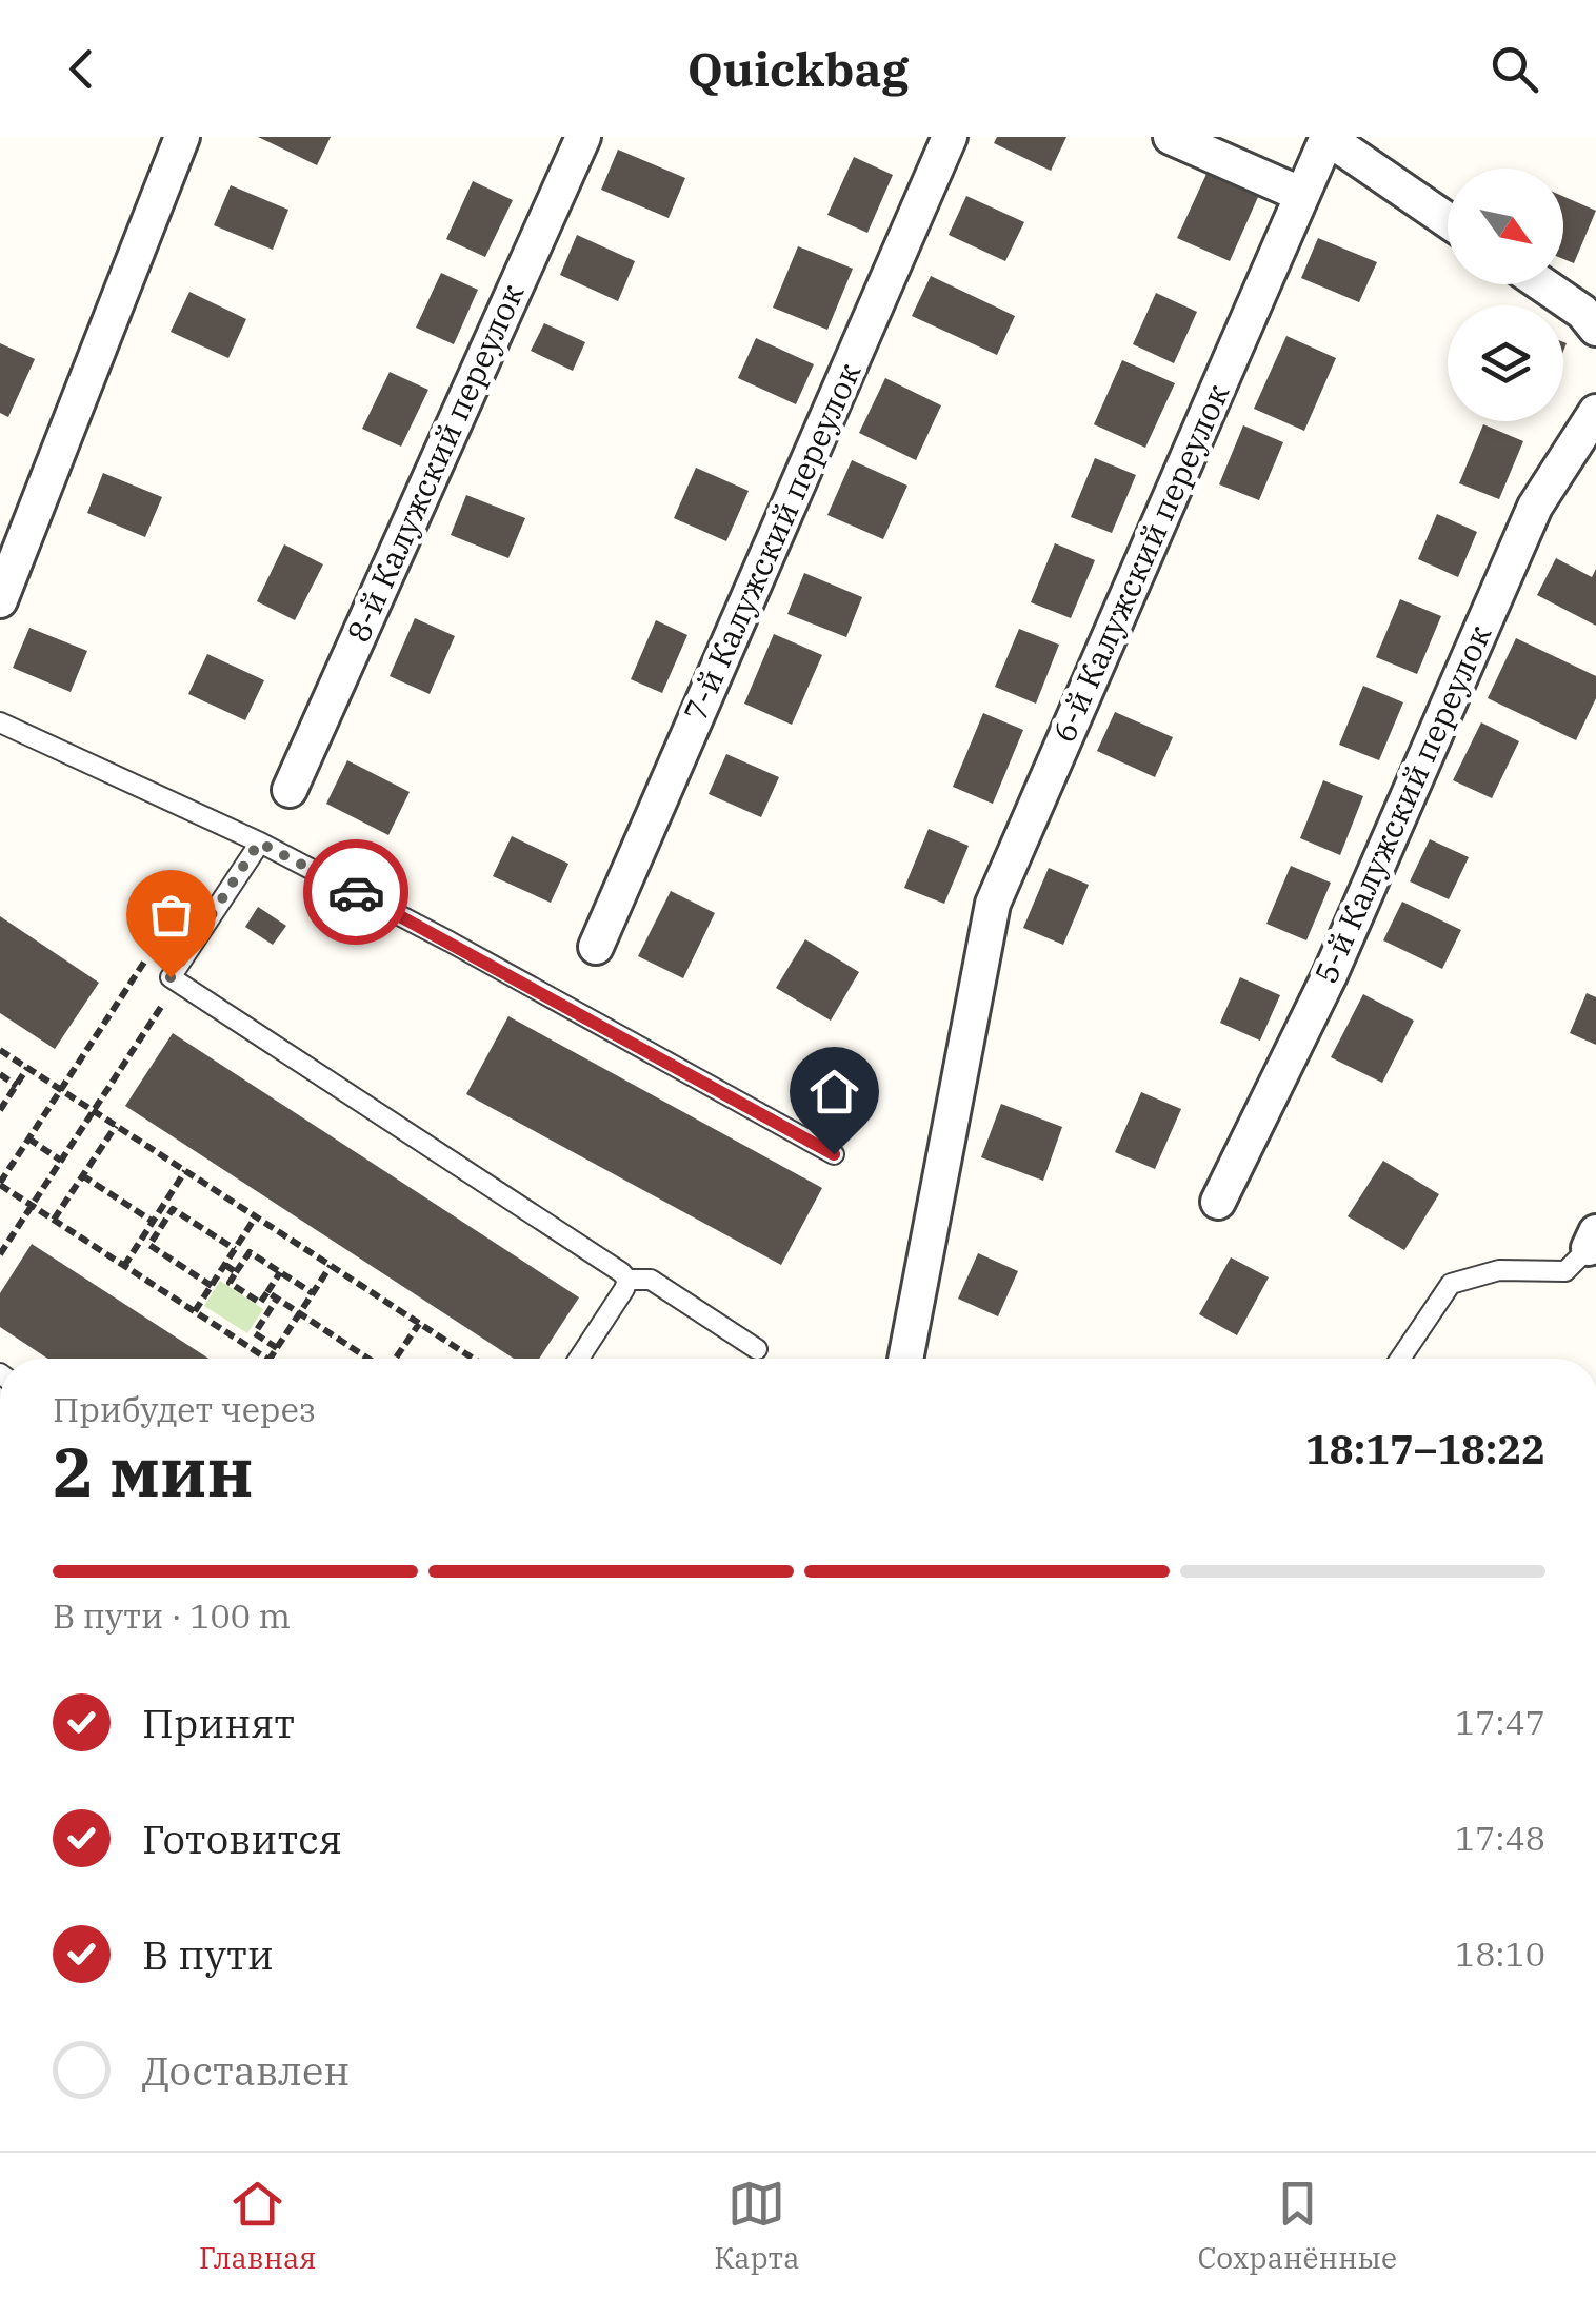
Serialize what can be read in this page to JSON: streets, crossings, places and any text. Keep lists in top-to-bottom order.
{
  "streets": {
    "street": [
      "8-й Калужский переулок",
      "7-й Калужский переулок",
      "6-й Калужский переулок",
      "5-й Калужский переулок"
    ]
  },
  "north": "bottom right",
  "page": {
    "header": "Quickbag",
    "heading": ["2 мин", "Прибудет через", "18:17–18:22"],
    "bar": "В пути · 100 m",
    "list": [
      ["Принят", "17:47"],
      ["Готовится", "17:48"],
      ["В пути", "18:10"],
      "Доставлен"
    ],
    "tabs": ["Главная", "Карта", "Сохранённые"]
  }
}
